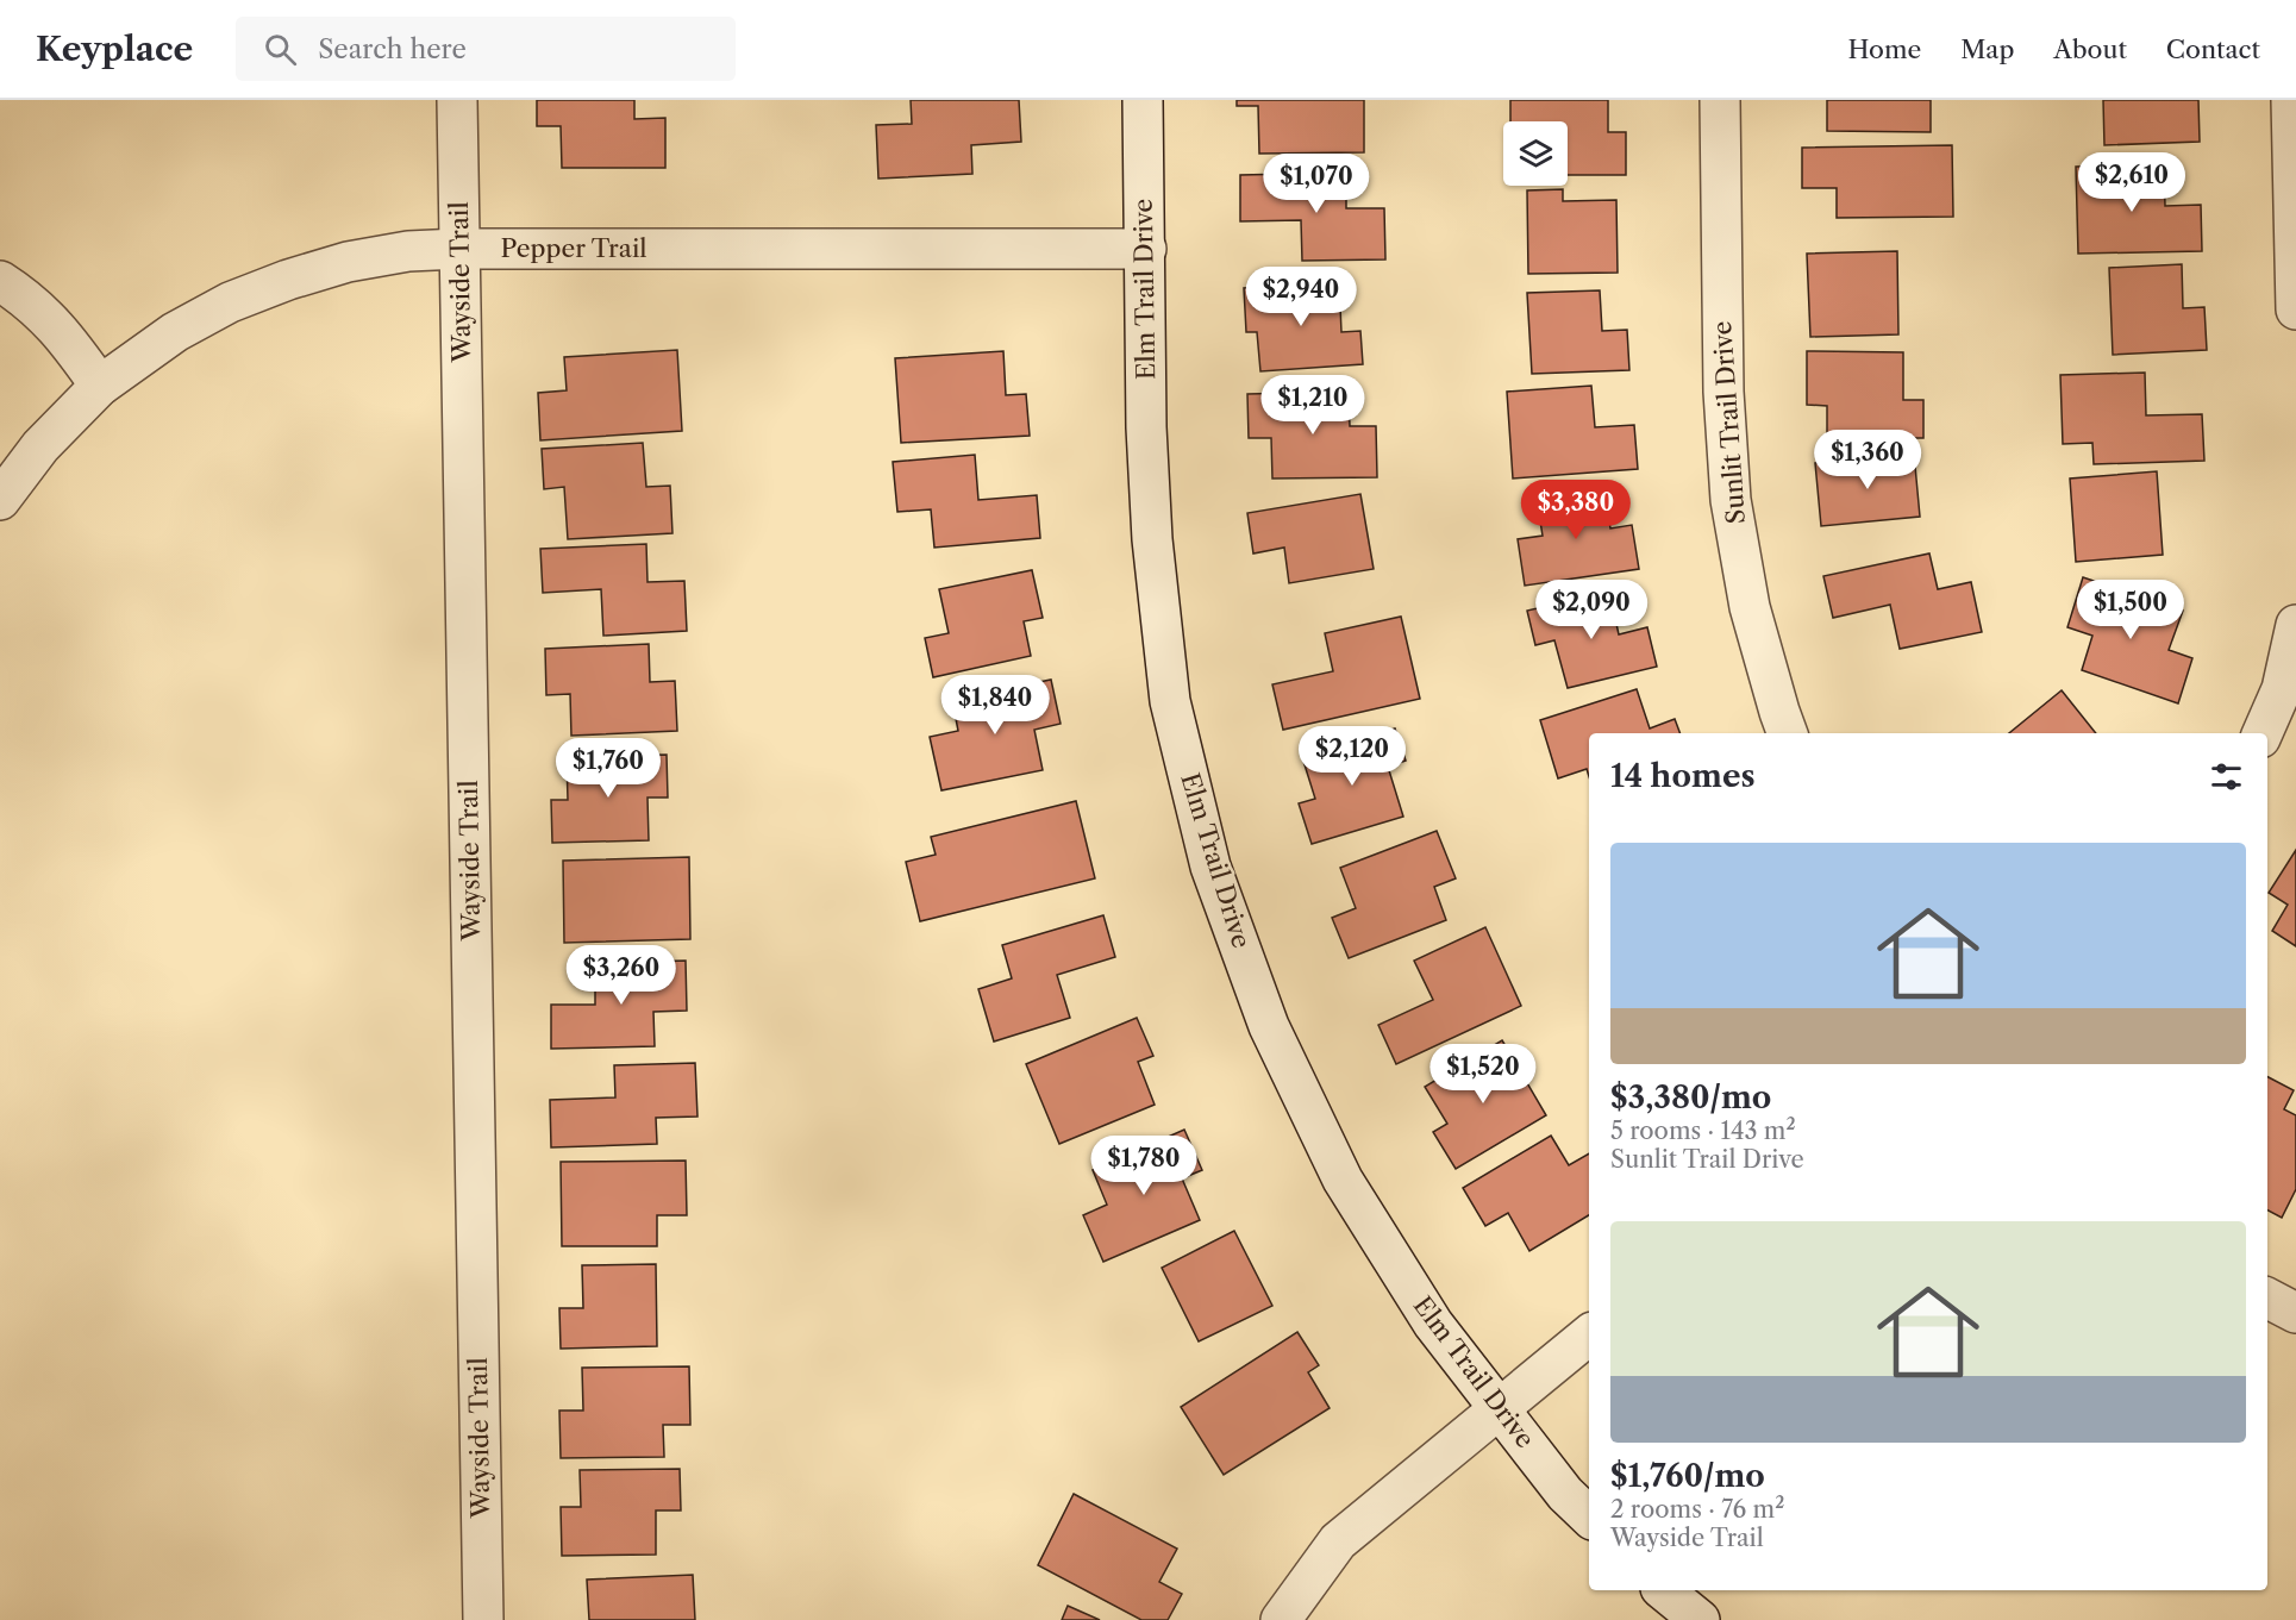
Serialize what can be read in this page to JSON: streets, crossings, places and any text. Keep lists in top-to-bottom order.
{
  "streets": {
    "street": [
      "Pepper Trail",
      "Wayside Trail",
      "Elm Trail Drive",
      "Sunlit Trail Drive"
    ]
  },
  "crossings": [
    ["Pepper Trail", "Wayside Trail"],
    ["Pepper Trail", "Elm Trail Drive"]
  ],
  "page": {
    "header": "Keyplace",
    "search": "Search here",
    "nav": [
      "Home",
      "Map",
      "About",
      "Contact"
    ],
    "price": [
      "$2,610",
      "$1,070",
      "$2,940",
      "$1,210",
      "$1,360",
      "$3,380",
      "$2,090",
      "$1,500",
      "$1,840",
      "$2,120",
      "$1,760",
      "$3,260",
      "$1,520",
      "$1,780"
    ],
    "heading": "14 homes",
    "list": [
      {
        "name": "$3,380/mo",
        "note": "5 rooms · 143 m² · Sunlit Trail Drive"
      },
      {
        "name": "$1,760/mo",
        "note": "2 rooms · 76 m² · Wayside Trail"
      }
    ]
  }
}
